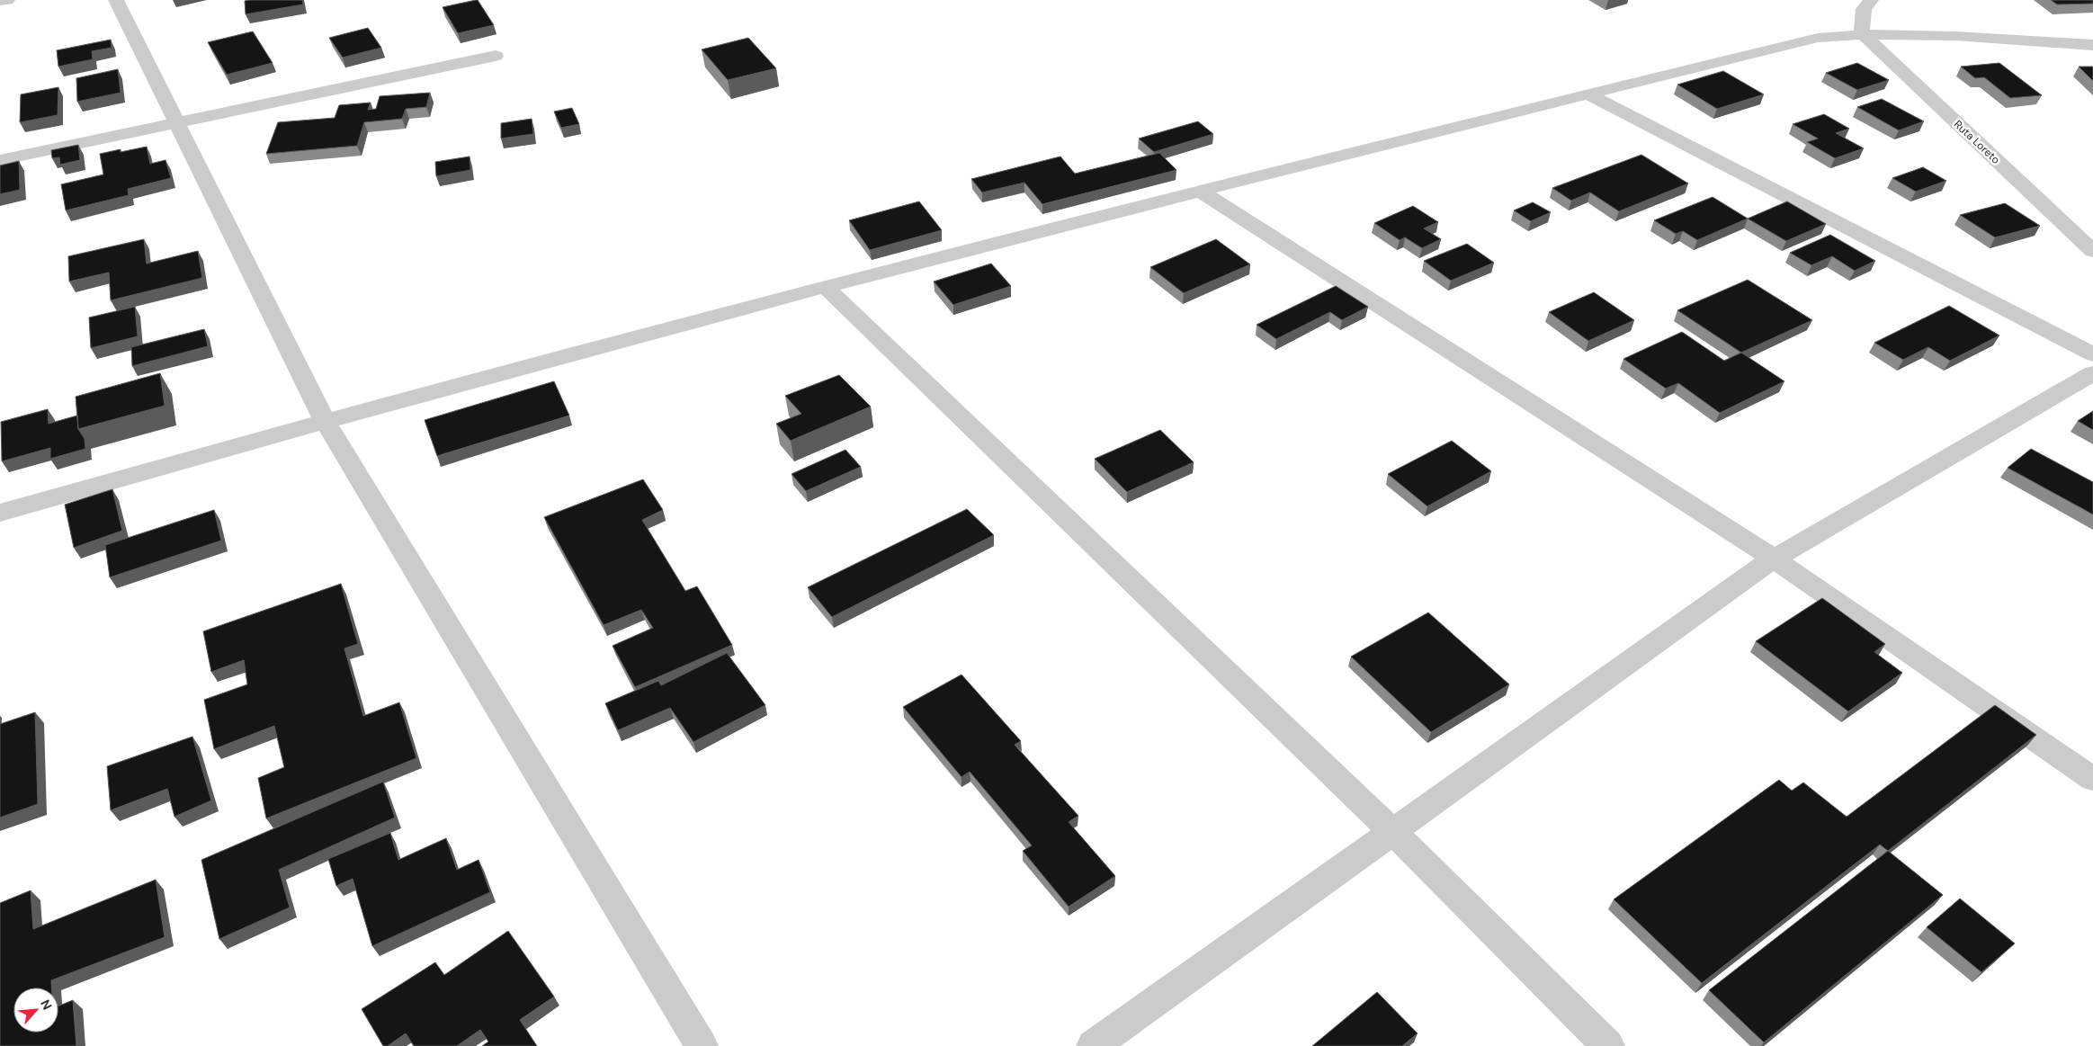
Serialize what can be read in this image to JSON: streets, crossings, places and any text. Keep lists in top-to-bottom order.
{
  "streets": {
    "street": ["Ruta Loreto"]
  },
  "north": "top right"
}
